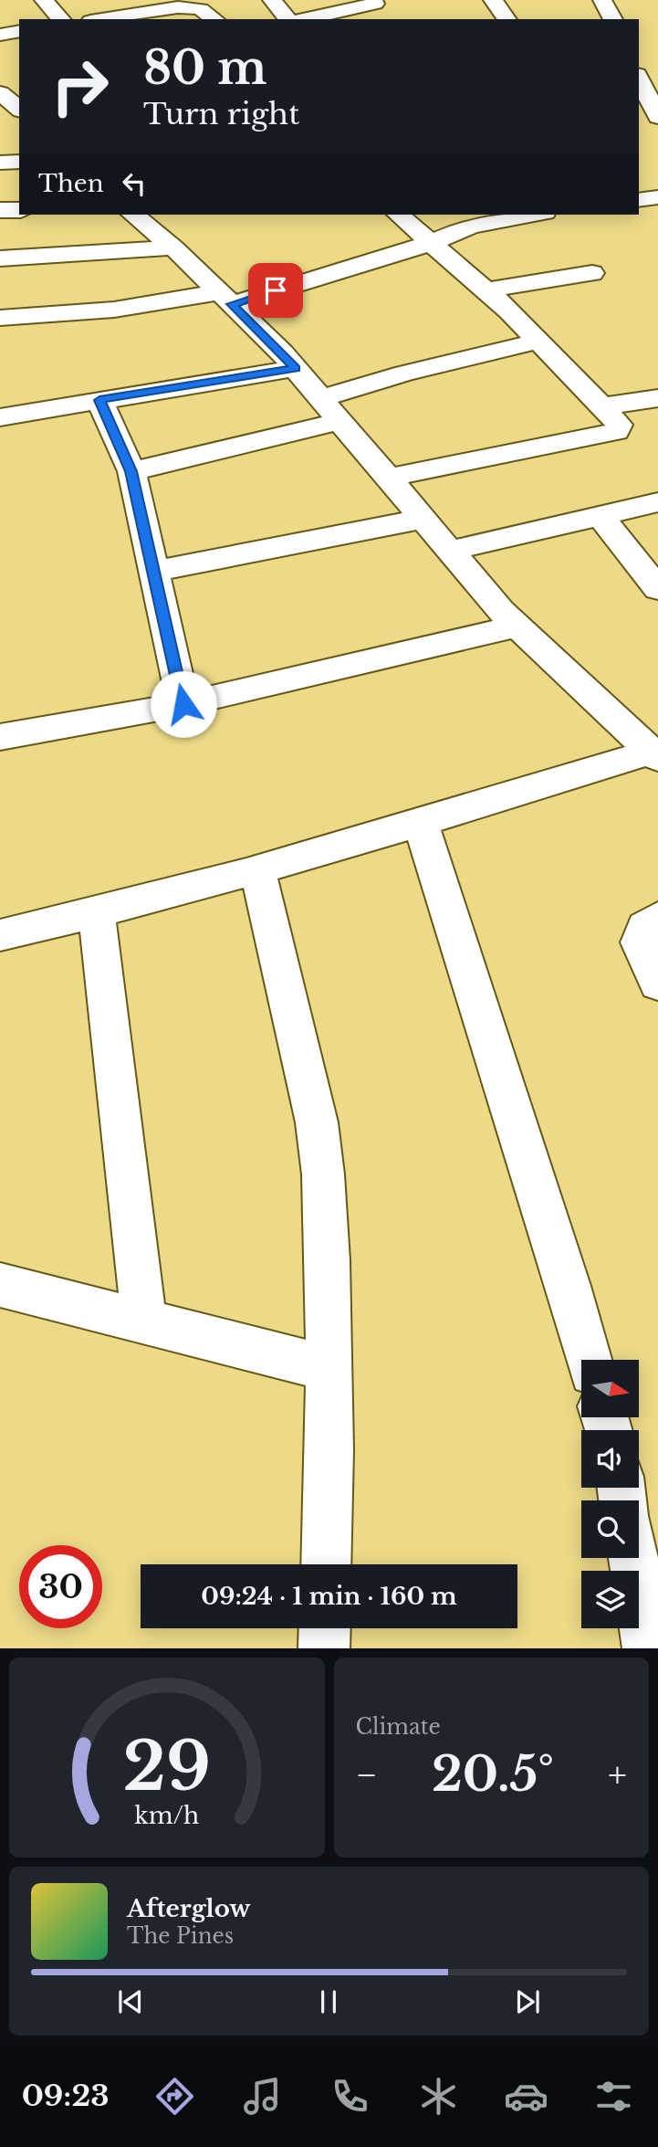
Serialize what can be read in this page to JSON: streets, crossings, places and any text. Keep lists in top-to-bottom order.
{
  "north": "right",
  "page": {
    "turn": ["80 m", "Turn right"],
    "then": "Then",
    "limit": "30",
    "trip": "09:24 · 1 min · 160 m",
    "tile": "Climate",
    "heat": ["−", "20.5°", "+"],
    "song": ["Afterglow", "The Pines"],
    "tabs": "09:23",
    "gauge": ["29", "km/h"]
  }
}
